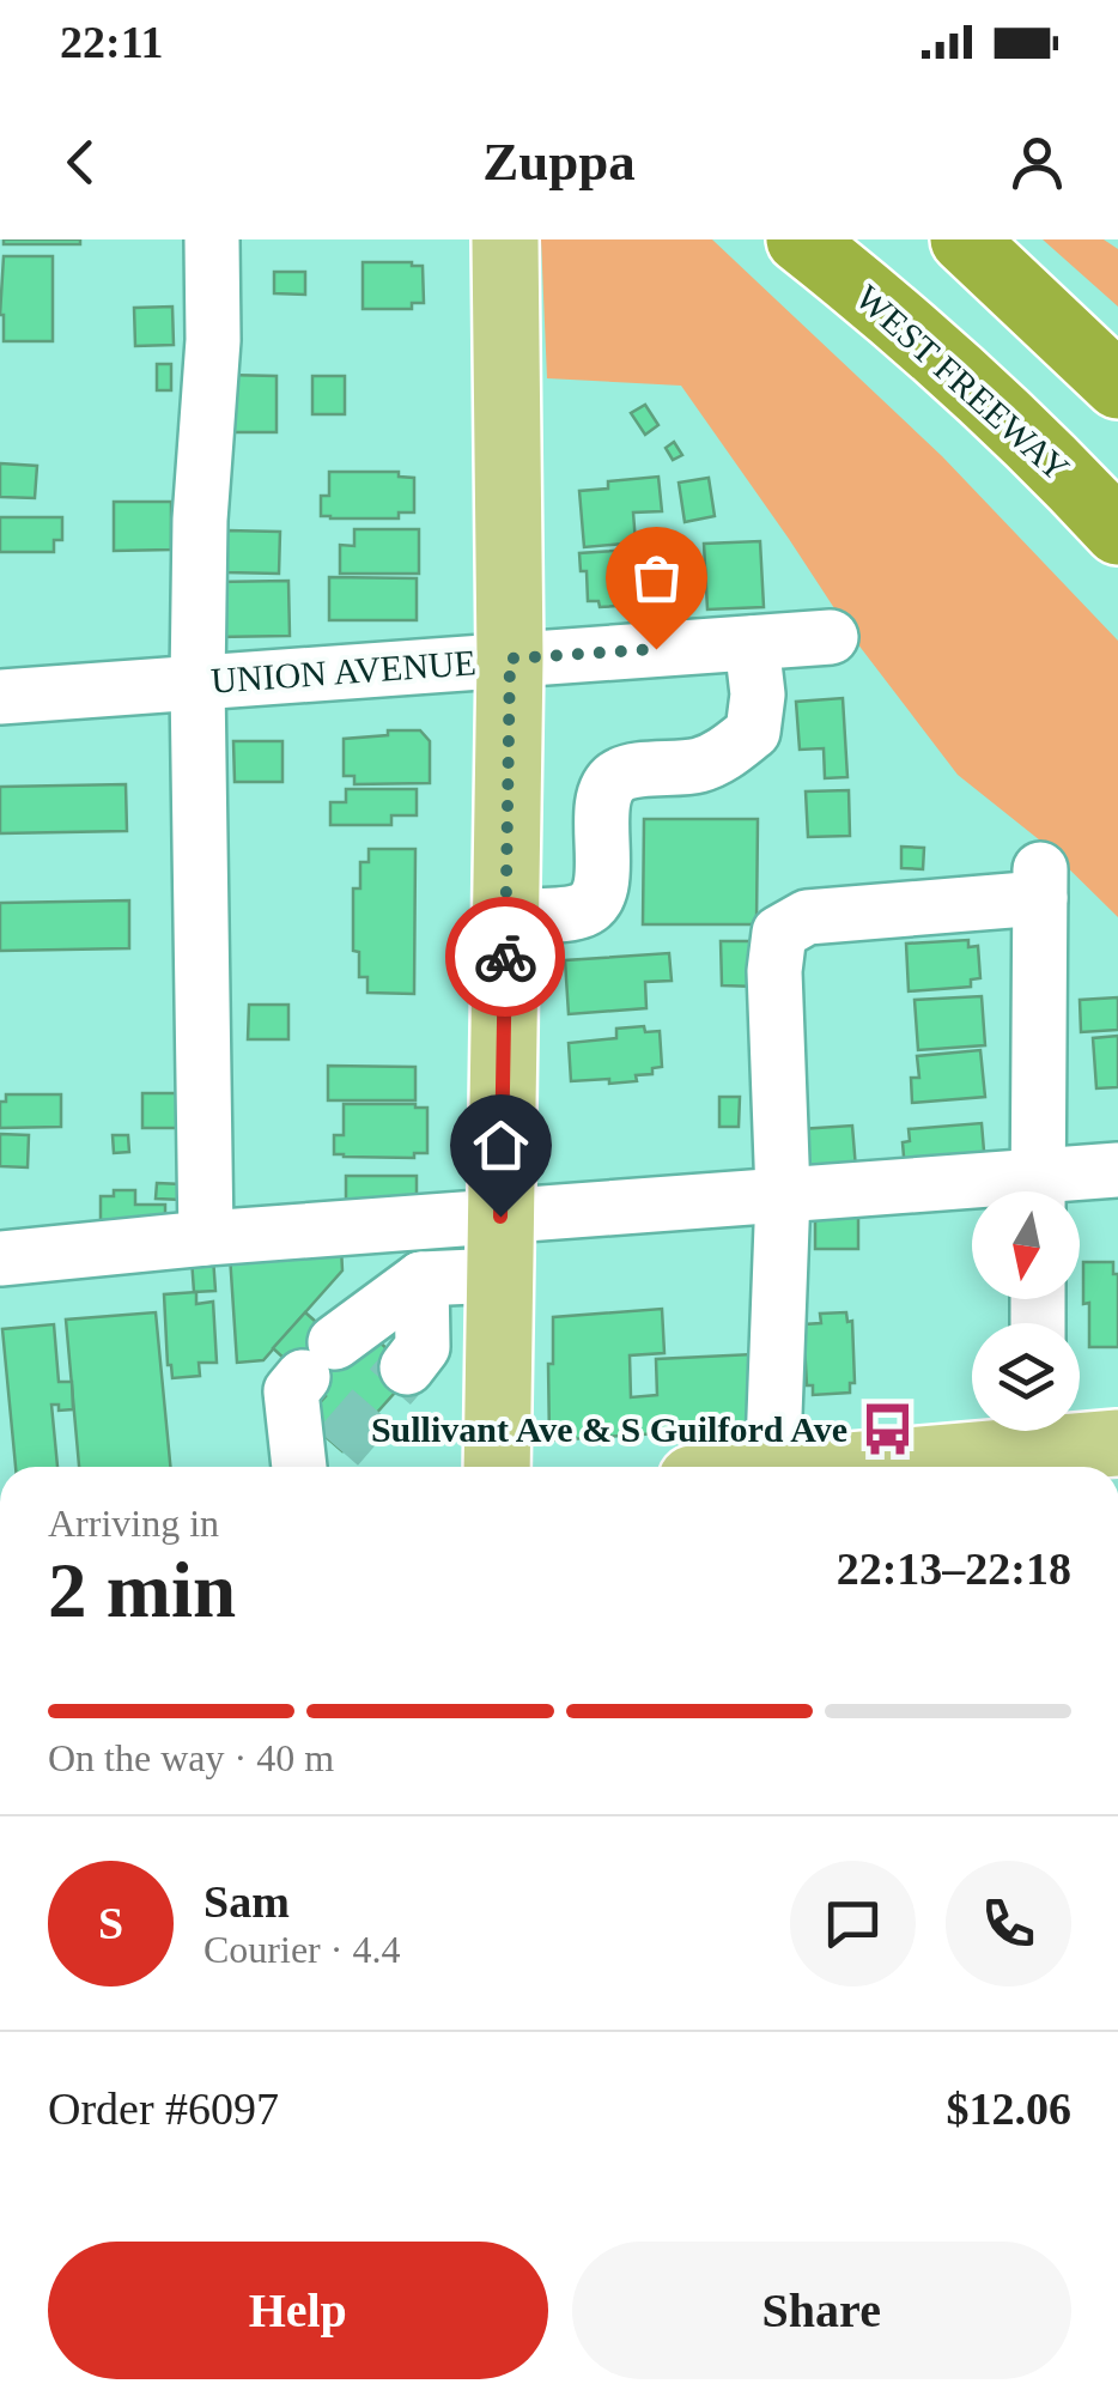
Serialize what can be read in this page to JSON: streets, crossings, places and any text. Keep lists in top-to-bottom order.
{
  "streets": {
    "highway": ["WEST FREEWAY"],
    "street": ["UNION AVENUE"]
  },
  "places": {
    "bus stop": ["Sullivant Ave & S Guilford Ave"]
  },
  "north": "bottom",
  "page": {
    "status": "22:11",
    "header": "Zuppa",
    "heading": ["2 min", "Arriving in", "22:13–22:18"],
    "panel": [
      "Sam",
      "Courier · 4.4",
      "Order #6097",
      "$12.06"
    ],
    "bar": "On the way · 40 m",
    "round": "S",
    "buttons": ["Help", "Share"]
  }
}
